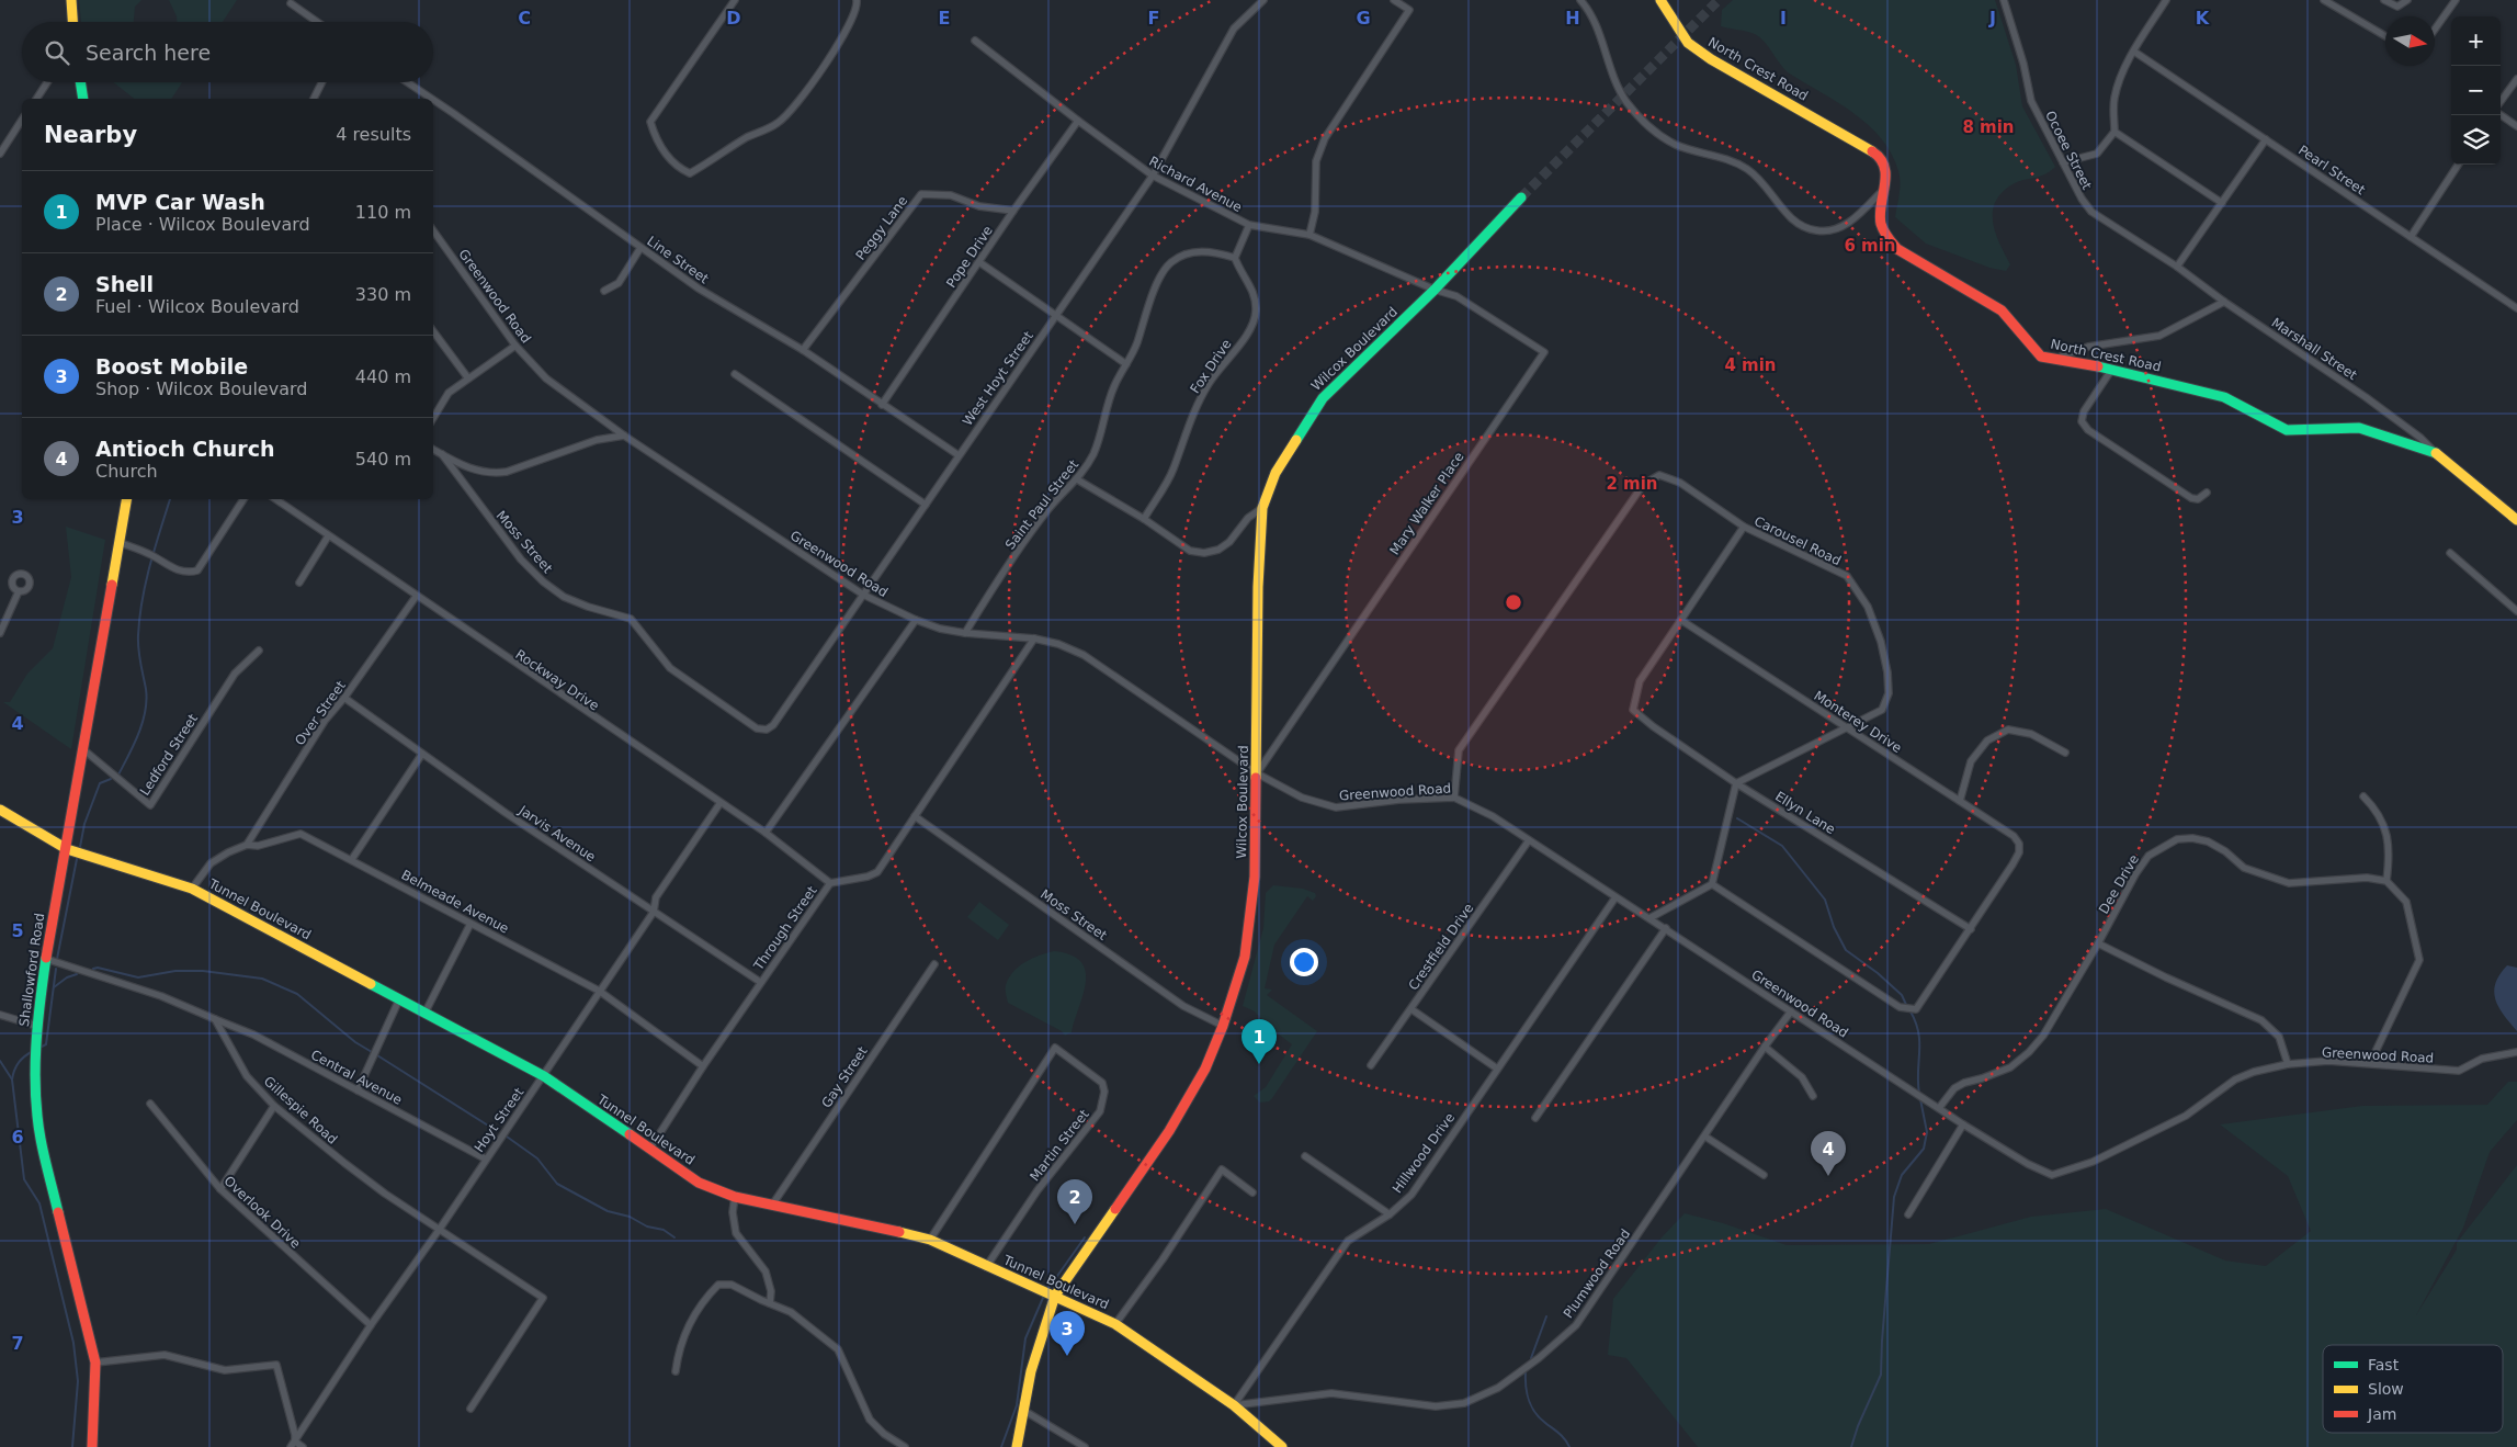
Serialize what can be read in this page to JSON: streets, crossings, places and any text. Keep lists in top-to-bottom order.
{
  "streets": {
    "main road": [
      "North Crest Road",
      "Wilcox Boulevard",
      "Tunnel Boulevard",
      "Shallowford Road"
    ],
    "street": [
      "Ocoee Street",
      "Pearl Street",
      "Richard Avenue",
      "Peggy Lane",
      "Pope Drive",
      "Line Street",
      "Greenwood Road",
      "Marshall Street",
      "Fox Drive",
      "West Hoyt Street",
      "Mary Walker Place",
      "Saint Paul Street",
      "Carousel Road",
      "Moss Street",
      "Rockway Drive",
      "Over Street",
      "Monterey Drive",
      "Ledford Street",
      "Ellyn Lane",
      "Jarvis Avenue",
      "Dee Drive",
      "Belmeade Avenue",
      "Through Street",
      "Crestfield Drive",
      "Central Avenue",
      "Gay Street",
      "Gillespie Road",
      "Hoyt Street",
      "Martin Street",
      "Hillwood Drive",
      "Overlook Drive",
      "Plumwood Road"
    ]
  },
  "crossings": [
    ["North Crest Road", "Marshall Street"],
    ["Ocoee Street", "Marshall Street"],
    ["Richard Avenue", "Pope Drive"],
    ["Richard Avenue", "Wilcox Boulevard"],
    ["Richard Avenue", "West Hoyt Street"],
    ["Richard Avenue", "Mary Walker Place"],
    ["Peggy Lane", "Pope Drive"],
    ["Peggy Lane", "Line Street"],
    ["Pope Drive", "Line Street"],
    ["Line Street", "West Hoyt Street"],
    ["Greenwood Road", "Wilcox Boulevard"],
    ["Greenwood Road", "West Hoyt Street"],
    ["Greenwood Road", "Mary Walker Place"],
    ["Greenwood Road", "Saint Paul Street"],
    ["Greenwood Road", "Carousel Road"],
    ["Greenwood Road", "Moss Street"],
    ["Greenwood Road", "Dee Drive"],
    ["Greenwood Road", "Through Street"],
    ["Greenwood Road", "Crestfield Drive"],
    ["Greenwood Road", "Hillwood Drive"],
    ["Greenwood Road", "Plumwood Road"],
    ["Wilcox Boulevard", "Mary Walker Place"],
    ["Wilcox Boulevard", "Moss Street"],
    ["Wilcox Boulevard", "Tunnel Boulevard"],
    ["Fox Drive", "Saint Paul Street"],
    ["West Hoyt Street", "Moss Street"],
    ["Carousel Road", "Monterey Drive"],
    ["Carousel Road", "Ellyn Lane"],
    ["Moss Street", "Through Street"],
    ["Rockway Drive", "Over Street"],
    ["Rockway Drive", "Through Street"],
    ["Rockway Drive", "Hoyt Street"],
    ["Over Street", "Jarvis Avenue"],
    ["Over Street", "Belmeade Avenue"],
    ["Monterey Drive", "Ellyn Lane"],
    ["Ledford Street", "Shallowford Road"],
    ["Jarvis Avenue", "Through Street"],
    ["Jarvis Avenue", "Hoyt Street"],
    ["Belmeade Avenue", "Tunnel Boulevard"],
    ["Belmeade Avenue", "Through Street"],
    ["Belmeade Avenue", "Hoyt Street"],
    ["Tunnel Boulevard", "Through Street"],
    ["Tunnel Boulevard", "Shallowford Road"],
    ["Tunnel Boulevard", "Gay Street"],
    ["Tunnel Boulevard", "Hoyt Street"],
    ["Tunnel Boulevard", "Martin Street"],
    ["Tunnel Boulevard", "Hillwood Drive"],
    ["Tunnel Boulevard", "Plumwood Road"],
    ["Central Avenue", "Gillespie Road"],
    ["Central Avenue", "Hoyt Street"],
    ["Gillespie Road", "Hoyt Street"],
    ["Hoyt Street", "Overlook Drive"],
    ["Hillwood Drive", "Plumwood Road"]
  ],
  "legend": ["Fast", "Slow", "Jam"],
  "north": "right",
  "page": {
    "map_buttons": ["+", "−"],
    "search": "Search here",
    "heading": ["Nearby", "4 results"],
    "list": [
      {
        "mark": "1",
        "name": "MVP Car Wash",
        "note": "Place · Wilcox Boulevard",
        "value": "110 m"
      },
      {
        "mark": "2",
        "name": "Shell",
        "note": "Fuel · Wilcox Boulevard",
        "value": "330 m"
      },
      {
        "mark": "3",
        "name": "Boost Mobile",
        "note": "Shop · Wilcox Boulevard",
        "value": "440 m"
      },
      {
        "mark": "4",
        "name": "Antioch Church",
        "note": "Church",
        "value": "540 m"
      }
    ],
    "pins": [
      "1",
      "4",
      "2",
      "3"
    ]
  },
  "grid": {
    "columns": [
      "C",
      "D",
      "E",
      "F",
      "G",
      "H",
      "I",
      "J",
      "K"
    ],
    "rows": [
      "3",
      "4",
      "5",
      "6",
      "7"
    ]
  },
  "rings": [
    "8 min",
    "6 min",
    "4 min",
    "2 min"
  ]
}
